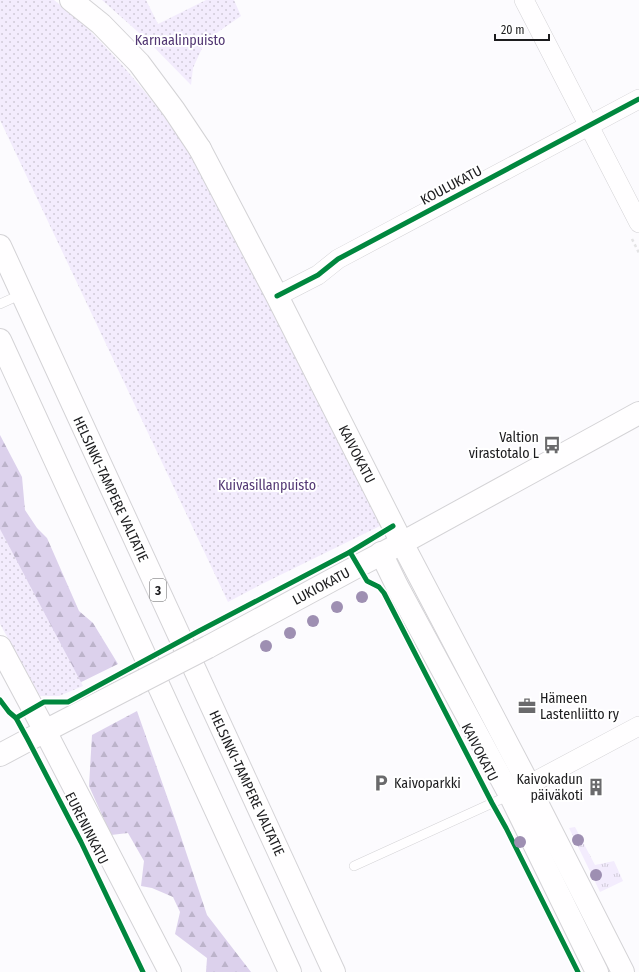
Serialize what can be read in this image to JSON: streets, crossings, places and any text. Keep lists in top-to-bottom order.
{
  "streets": {
    "main road": [
      "KAIVOKATU",
      "HELSINKI-TAMPERE VALTATIE",
      "LUKIOKATU",
      "3",
      "EURENINKATU"
    ],
    "street": ["KOULUKATU"]
  },
  "crossings": [
    ["KOULUKATU", "KAIVOKATU"],
    ["KAIVOKATU", "LUKIOKATU"],
    ["LUKIOKATU", "EURENINKATU"]
  ],
  "parks": ["Karnaalinpuisto", "Kuivasillanpuisto"],
  "places": {
    "bus stop": ["Valtion virastotalo L"],
    "office": ["Hämeen Lastenliitto ry"],
    "parking": ["Kaivoparkki"],
    "building": ["Kaivokadun päiväkoti"]
  },
  "scale_bar": "20 m"
}
